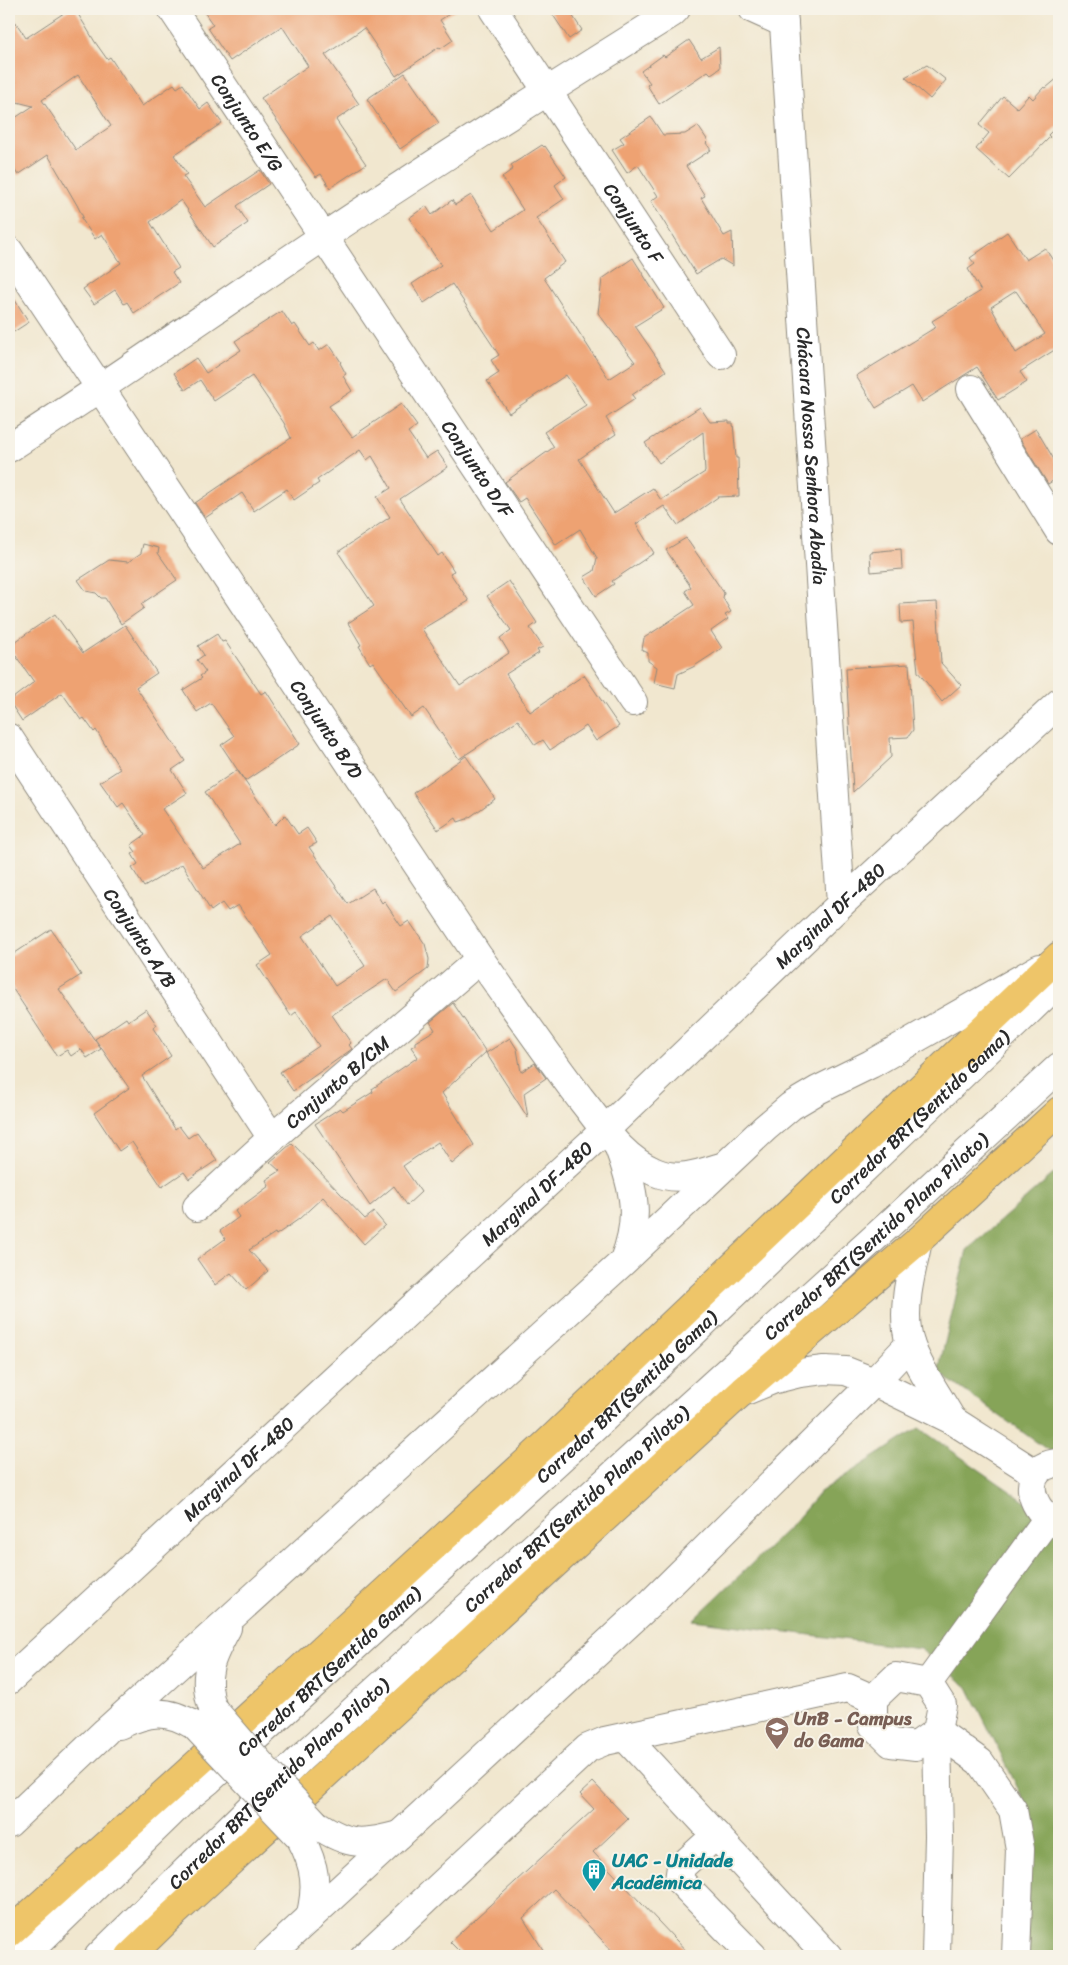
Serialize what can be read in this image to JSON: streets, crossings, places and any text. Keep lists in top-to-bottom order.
{
  "streets": {
    "street": [
      "Conjunto E/G",
      "Conjunto F",
      "Chácara Nossa Senhora Abadia",
      "Conjunto D/F",
      "Conjunto B/D",
      "Marginal DF-480",
      "Conjunto A/B",
      "Conjunto B/CM",
      "Corredor BRT(Sentido Gama)",
      "Corredor BRT(Sentido Plano Piloto)"
    ]
  },
  "crossings": [
    ["Conjunto E/G", "Conjunto D/F"],
    ["Chácara Nossa Senhora Abadia", "Marginal DF-480"],
    ["Conjunto B/D", "Marginal DF-480"],
    ["Conjunto B/D", "Conjunto B/CM"],
    ["Conjunto A/B", "Conjunto B/CM"]
  ],
  "places": {
    "school or university": ["UnB - Campus do Gama"],
    "building": ["UAC - Unidade Acadêmica"]
  }
}
